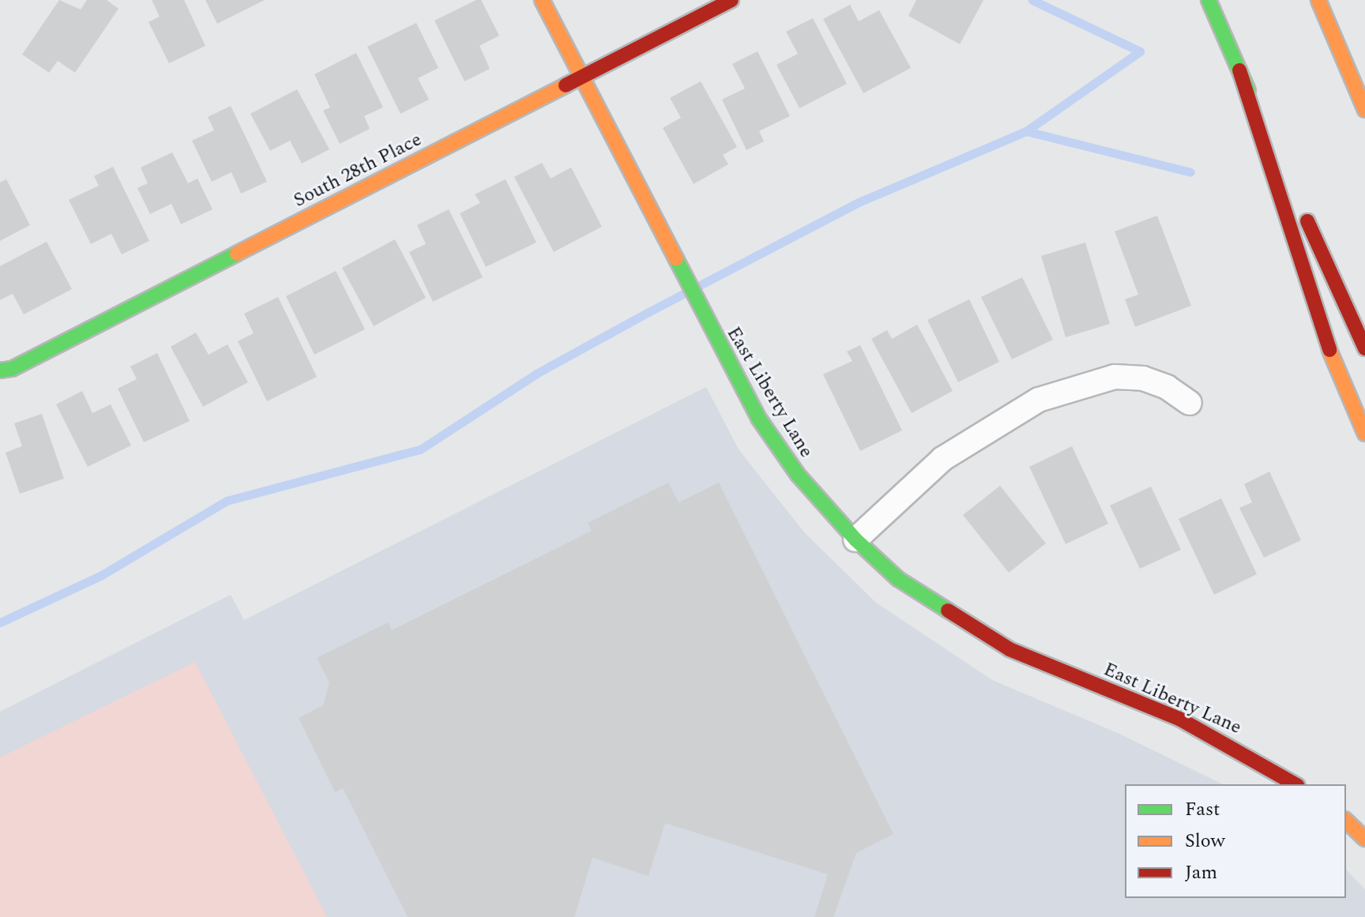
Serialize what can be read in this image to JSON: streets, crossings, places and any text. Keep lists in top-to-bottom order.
{
  "streets": {
    "main road": ["South 28th Place", "East Liberty Lane"]
  },
  "crossings": [
    ["South 28th Place", "East Liberty Lane"]
  ],
  "legend": ["Fast", "Slow", "Jam"]
}
